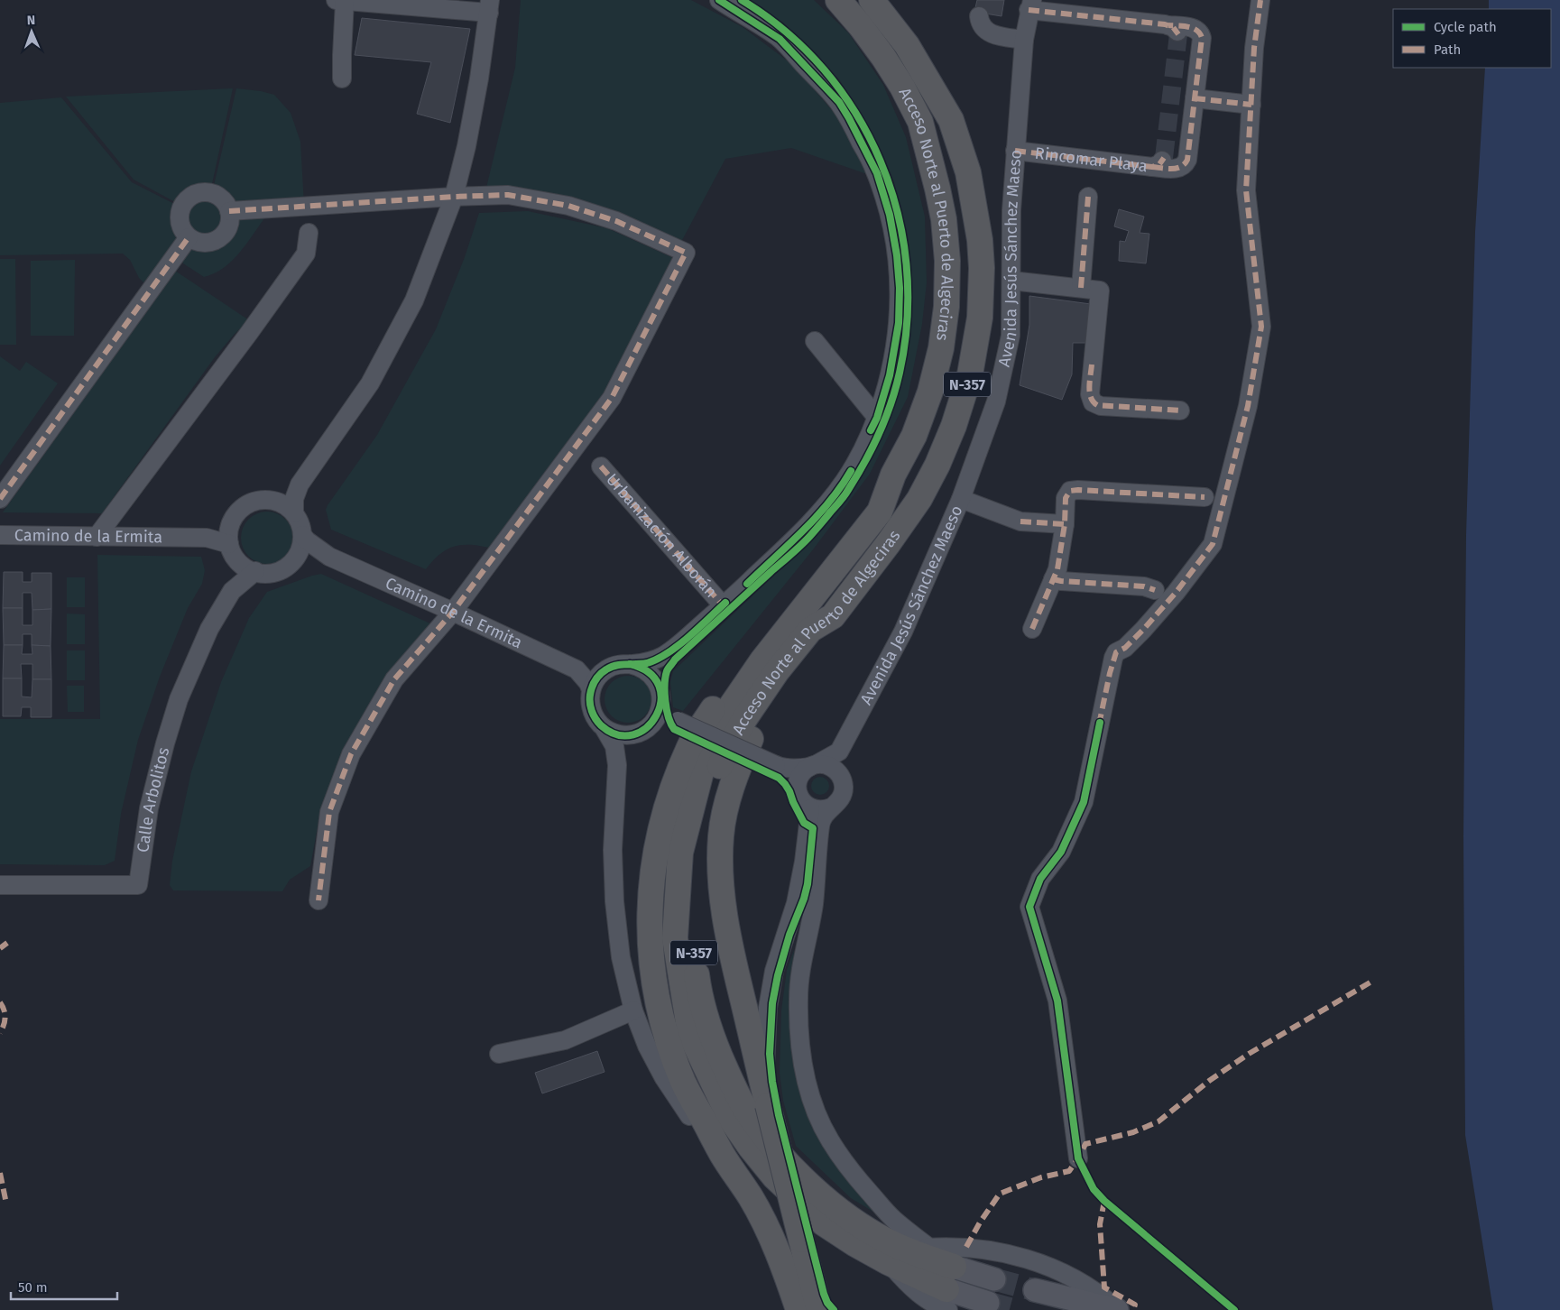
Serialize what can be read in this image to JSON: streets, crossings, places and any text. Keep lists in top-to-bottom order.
{
  "streets": {
    "highway": ["Acceso Norte al Puerto de Algeciras", "N-357"],
    "street": [
      "Rincomar Playa",
      "Avenida Jesús Sánchez Maeso",
      "Camino de la Ermita",
      "Urbanización Alborán",
      "Calle Arbolitos"
    ]
  },
  "crossings": [
    ["Rincomar Playa", "Avenida Jesús Sánchez Maeso"],
    ["Camino de la Ermita", "Calle Arbolitos"]
  ],
  "legend": ["Cycle path", "Path"],
  "scale_bar": "50 m",
  "north": "top"
}
